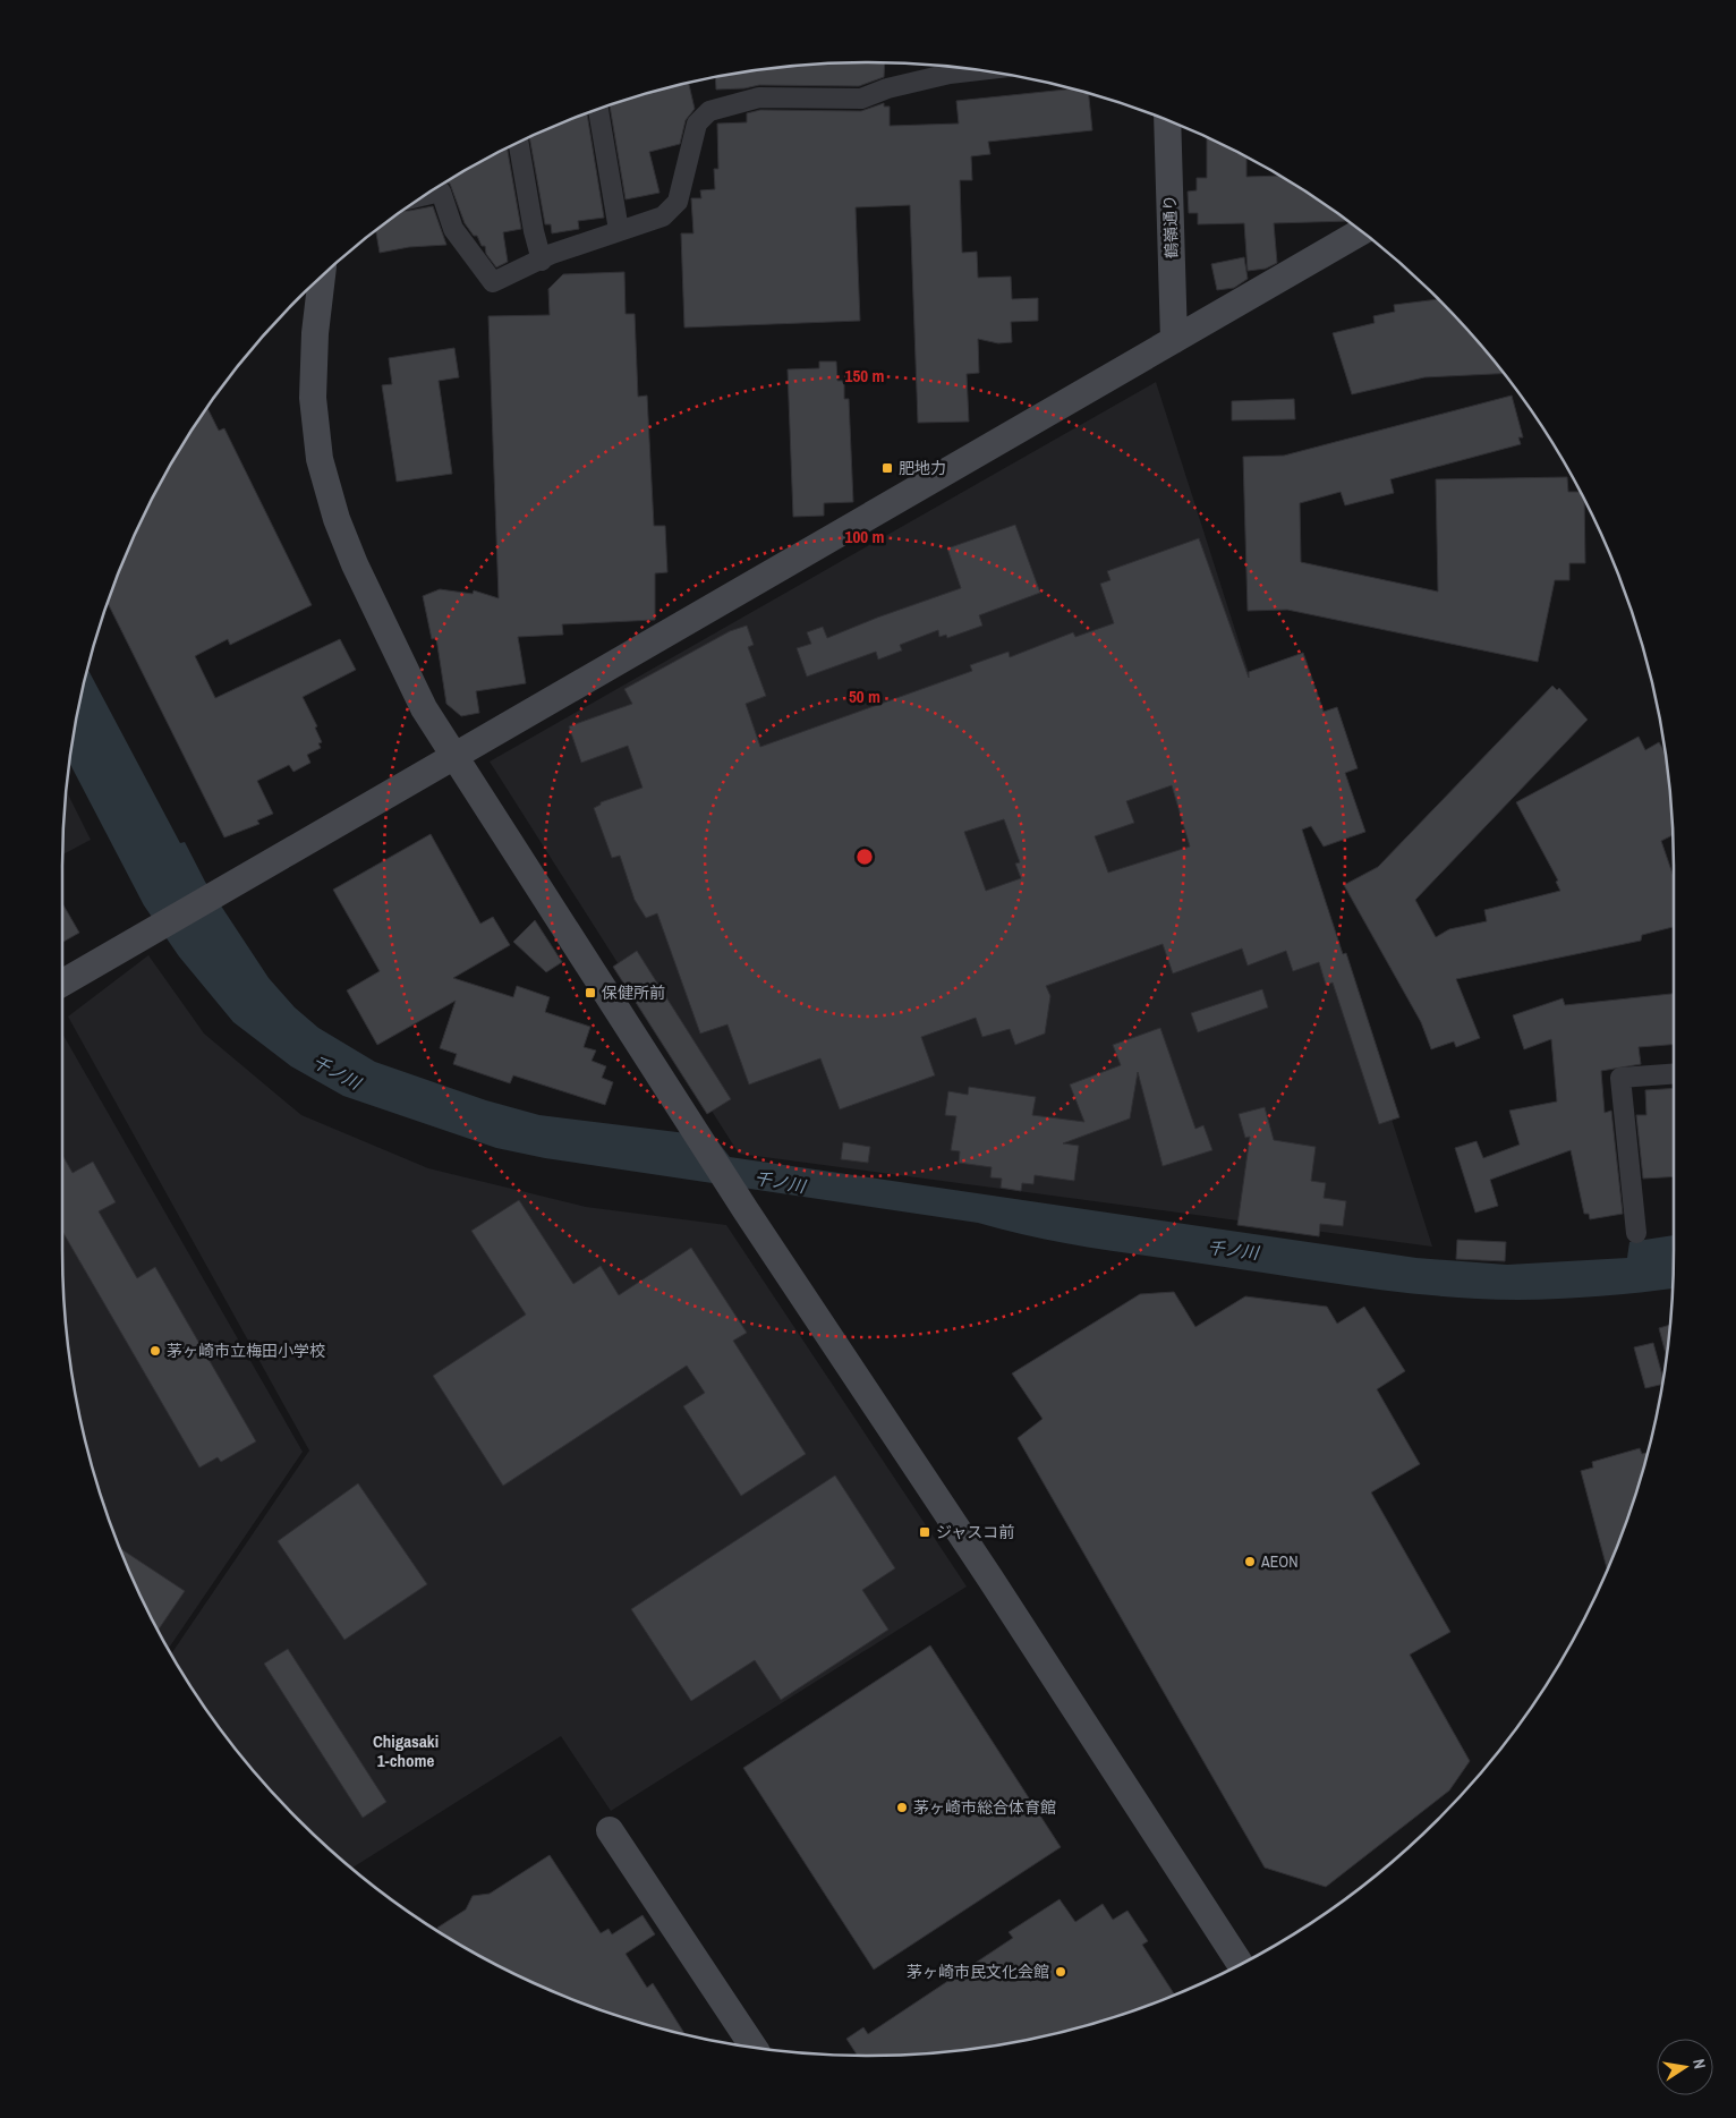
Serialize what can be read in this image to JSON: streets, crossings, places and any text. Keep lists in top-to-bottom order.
{
  "streets": {
    "street": ["鶴嶺通り"]
  },
  "districts": ["Chigasaki 1-chome"],
  "water": ["千ノ川"],
  "places": {
    "transit": ["肥地力", "保健所前", "ジャスコ前"],
    "other": [
      "茅ヶ崎市立梅田小学校",
      "AEON",
      "茅ヶ崎市総合体育館",
      "茅ヶ崎市民文化会館"
    ]
  },
  "north": "right",
  "rings": ["150 m", "100 m", "50 m"]
}
